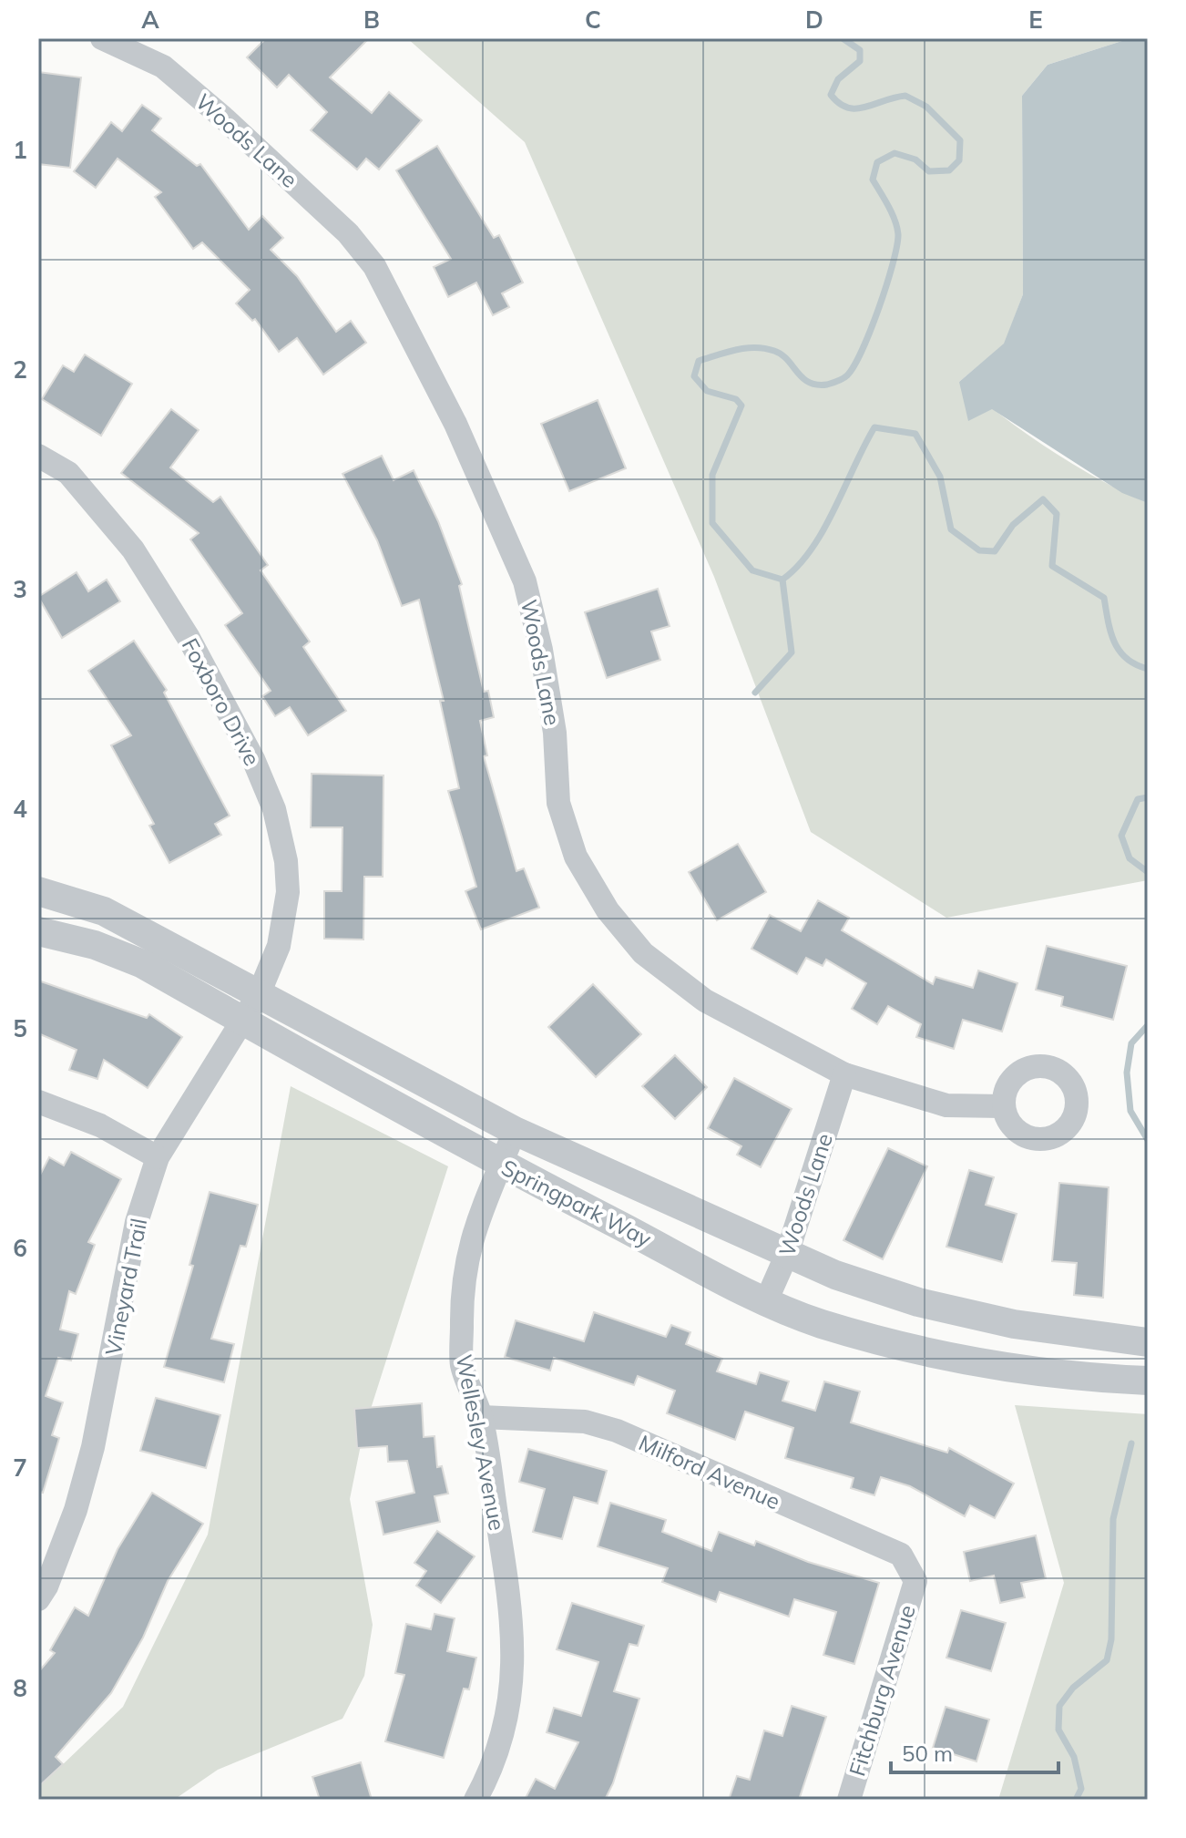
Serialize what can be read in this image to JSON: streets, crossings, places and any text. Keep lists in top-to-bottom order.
{
  "streets": {
    "street": [
      "Woods Lane",
      "Foxboro Drive",
      "Springpark Way",
      "Vineyard Trail",
      "Wellesley Avenue",
      "Milford Avenue",
      "Fitchburg Avenue"
    ]
  },
  "crossings": [
    ["Woods Lane", "Springpark Way"],
    ["Foxboro Drive", "Springpark Way"],
    ["Foxboro Drive", "Vineyard Trail"],
    ["Springpark Way", "Vineyard Trail"],
    ["Springpark Way", "Wellesley Avenue"],
    ["Wellesley Avenue", "Milford Avenue"],
    ["Milford Avenue", "Fitchburg Avenue"]
  ],
  "scale_bar": "50 m",
  "grid": {
    "columns": [
      "A",
      "B",
      "C",
      "D",
      "E"
    ],
    "rows": [
      "1",
      "2",
      "3",
      "4",
      "5",
      "6",
      "7",
      "8"
    ]
  }
}
